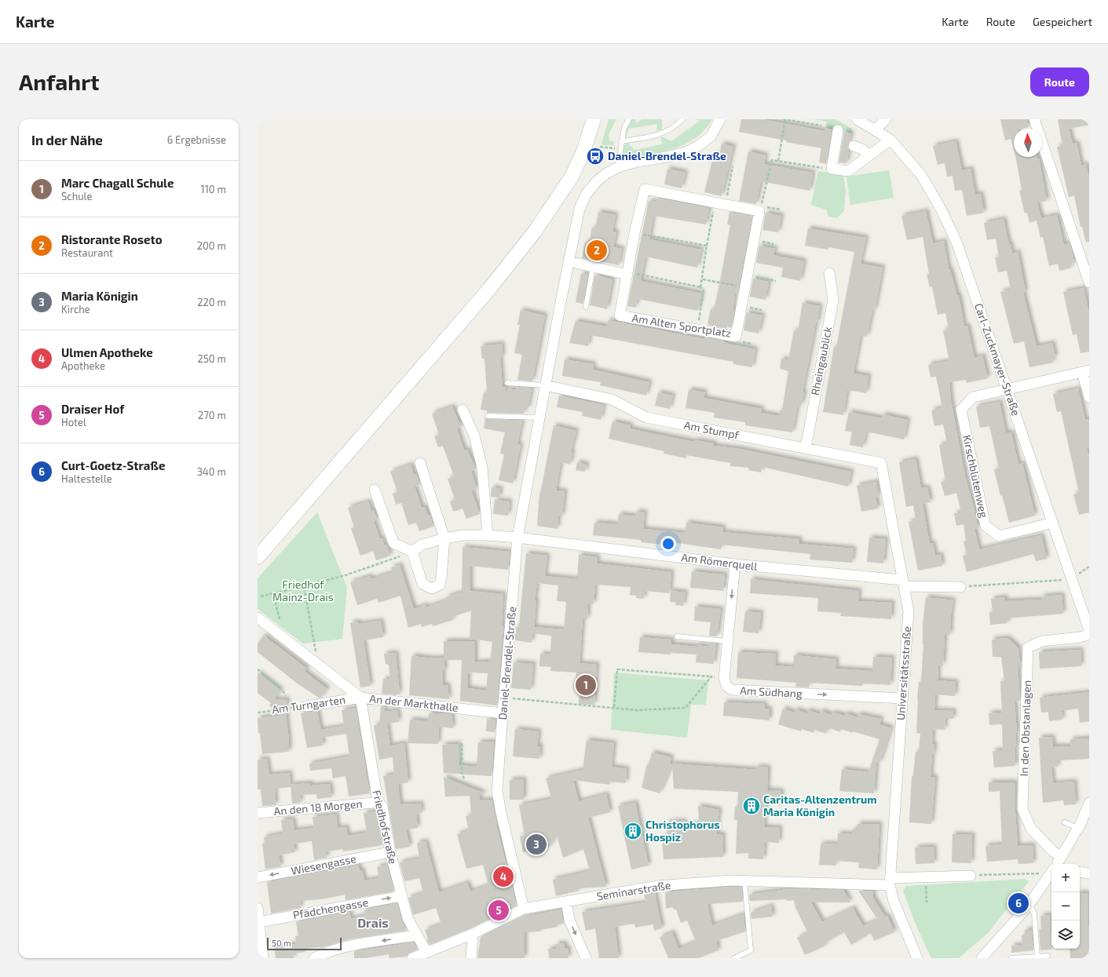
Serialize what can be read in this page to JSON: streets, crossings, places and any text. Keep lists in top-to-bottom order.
{
  "streets": {
    "street": [
      "Am Alten Sportplatz",
      "Carl-Zuckmayer-Straße",
      "Rheingaublick",
      "Am Stumpf",
      "Kirschblütenweg",
      "Am Römerquell",
      "Daniel-Brendel-Straße",
      "Universitätsstraße",
      "Am Südhang",
      "An der Markthalle",
      "Am Turngarten",
      "In den Obstanlagen",
      "An den 18 Morgen",
      "Friedhofstraße",
      "Wiesengasse",
      "Seminarstraße",
      "Pfädchengasse"
    ]
  },
  "crossings": [
    ["Carl-Zuckmayer-Straße", "Kirschblütenweg"],
    ["Rheingaublick", "Am Stumpf"],
    ["Am Stumpf", "Daniel-Brendel-Straße"],
    ["Am Stumpf", "Universitätsstraße"],
    ["Am Römerquell", "Daniel-Brendel-Straße"],
    ["Am Römerquell", "Universitätsstraße"],
    ["Daniel-Brendel-Straße", "An der Markthalle"],
    ["Daniel-Brendel-Straße", "Seminarstraße"],
    ["Universitätsstraße", "Am Südhang"],
    ["Universitätsstraße", "Seminarstraße"],
    ["An der Markthalle", "Am Turngarten"],
    ["An der Markthalle", "Friedhofstraße"],
    ["Am Turngarten", "Friedhofstraße"],
    ["An den 18 Morgen", "Friedhofstraße"],
    ["Friedhofstraße", "Wiesengasse"],
    ["Friedhofstraße", "Seminarstraße"],
    ["Friedhofstraße", "Pfädchengasse"]
  ],
  "one_way": ["Am Südhang"],
  "districts": ["Drais"],
  "parks": ["Friedhof Mainz-Drais"],
  "places": {
    "bus stop": ["Daniel-Brendel-Straße"],
    "building": ["Caritas-Altenzentrum Maria Königin", "Christophorus Hospiz"]
  },
  "scale_bar": "50 m",
  "north": "top",
  "page": {
    "header": "Karte",
    "nav": ["Karte", "Route", "Gespeichert"],
    "buttons": "Route",
    "title": "Anfahrt",
    "heading": ["In der Nähe", "6 Ergebnisse"],
    "list": [
      {
        "mark": "1",
        "name": "Marc Chagall Schule",
        "note": "Schule",
        "value": "110 m"
      },
      {
        "mark": "2",
        "name": "Ristorante Roseto",
        "note": "Restaurant",
        "value": "200 m"
      },
      {
        "mark": "3",
        "name": "Maria Königin",
        "note": "Kirche",
        "value": "220 m"
      },
      {
        "mark": "4",
        "name": "Ulmen Apotheke",
        "note": "Apotheke",
        "value": "250 m"
      },
      {
        "mark": "5",
        "name": "Draiser Hof",
        "note": "Hotel",
        "value": "270 m"
      },
      {
        "mark": "6",
        "name": "Curt-Goetz-Straße",
        "note": "Haltestelle",
        "value": "340 m"
      }
    ],
    "pins": [
      "2",
      "1",
      "3",
      "4",
      "6",
      "5"
    ],
    "map_buttons": ["+", "−"],
    "scale": "50 m"
  }
}
